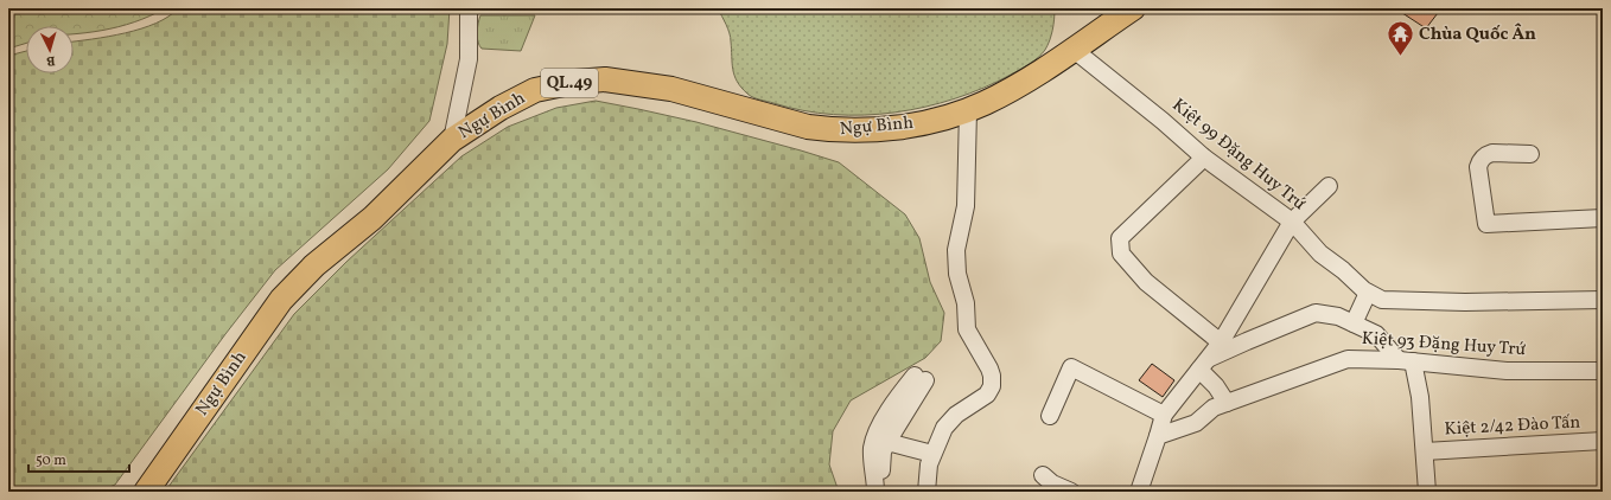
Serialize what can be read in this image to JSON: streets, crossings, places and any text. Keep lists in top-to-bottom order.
{
  "streets": {
    "highway": ["QL.49", "Ngự Bình"],
    "street": ["Kiệt 99 Đặng Huy Trứ", "Kiệt 93 Đặng Huy Trứ", "Kiệt 2/42 Đào Tấn"]
  },
  "crossings": [
    ["Ngự Bình", "Kiệt 99 Đặng Huy Trứ"]
  ],
  "places": {
    "temple": ["Chùa Quốc Ân"]
  },
  "scale_bar": "50 m",
  "north": "bottom"
}
